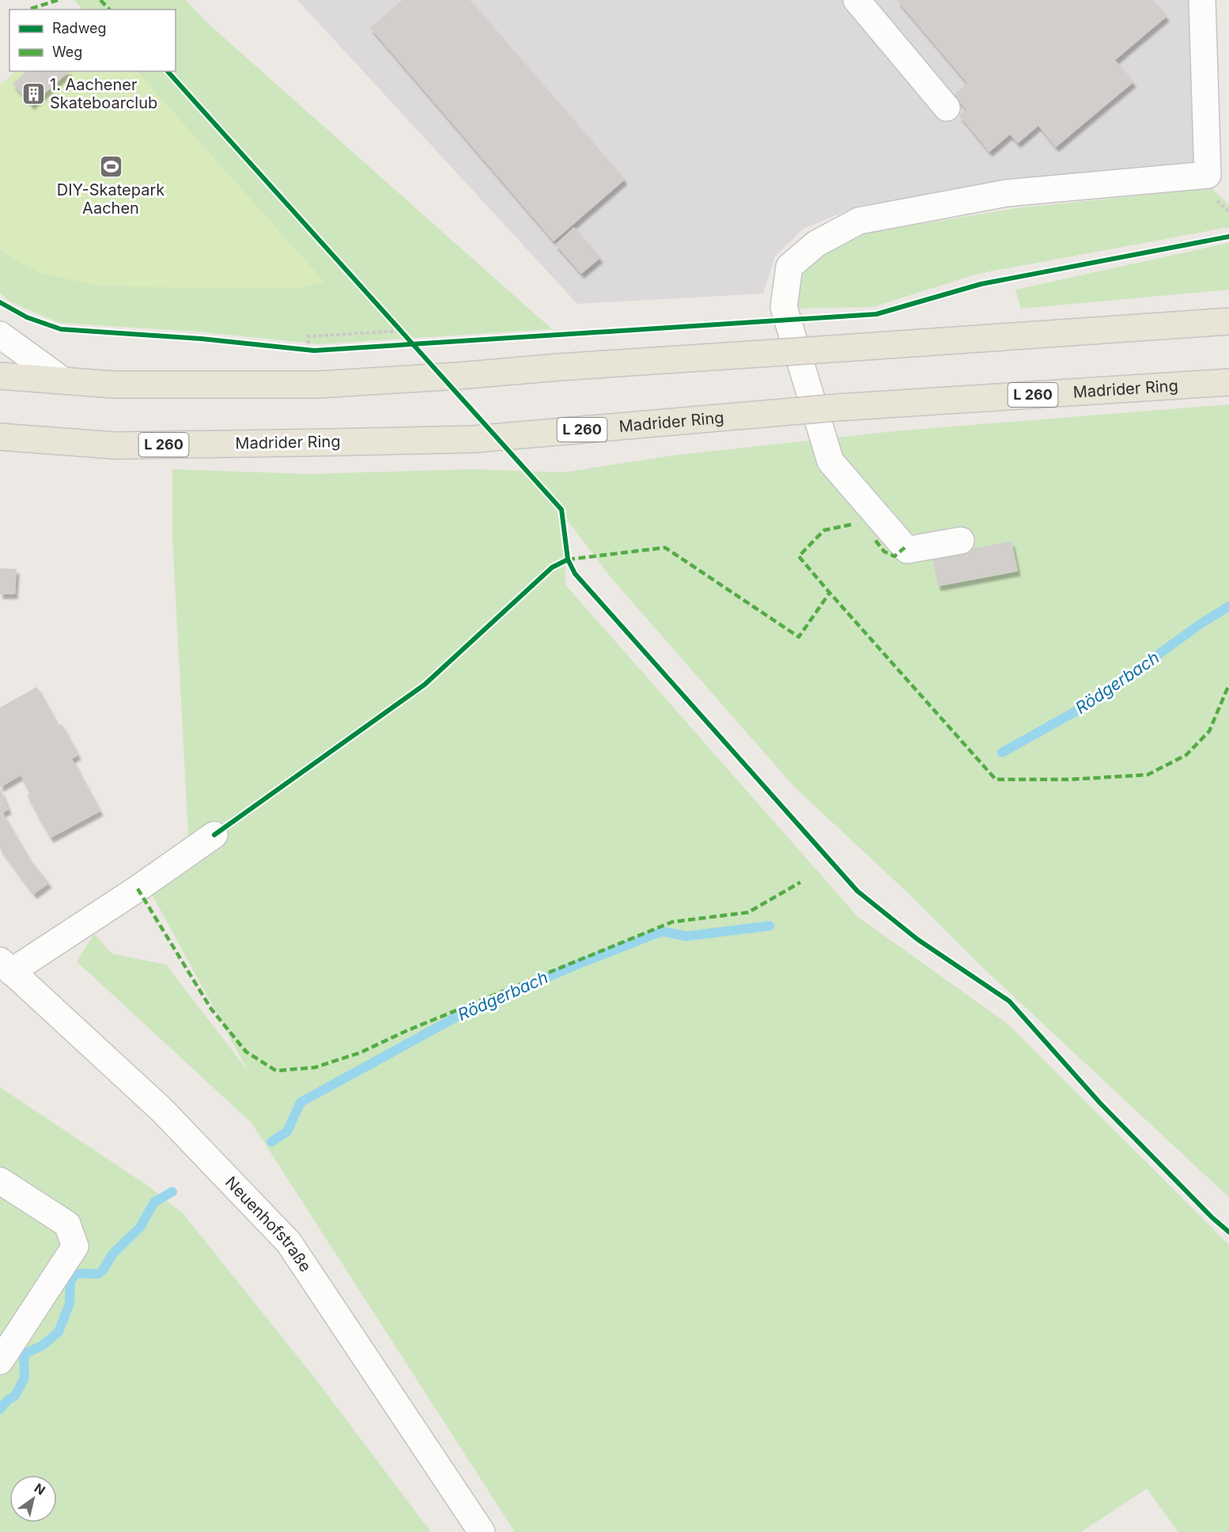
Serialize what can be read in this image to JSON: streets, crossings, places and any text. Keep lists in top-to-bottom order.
{
  "streets": {
    "main road": ["Madrider Ring", "L 260"],
    "street": ["Neuenhofstraße"]
  },
  "water": ["Rödgerbach"],
  "places": {
    "building": ["1. Aachener Skateboarclub"],
    "sports": ["DIY-Skatepark Aachen"]
  },
  "legend": ["Radweg", "Weg"],
  "north": "top right"
}
